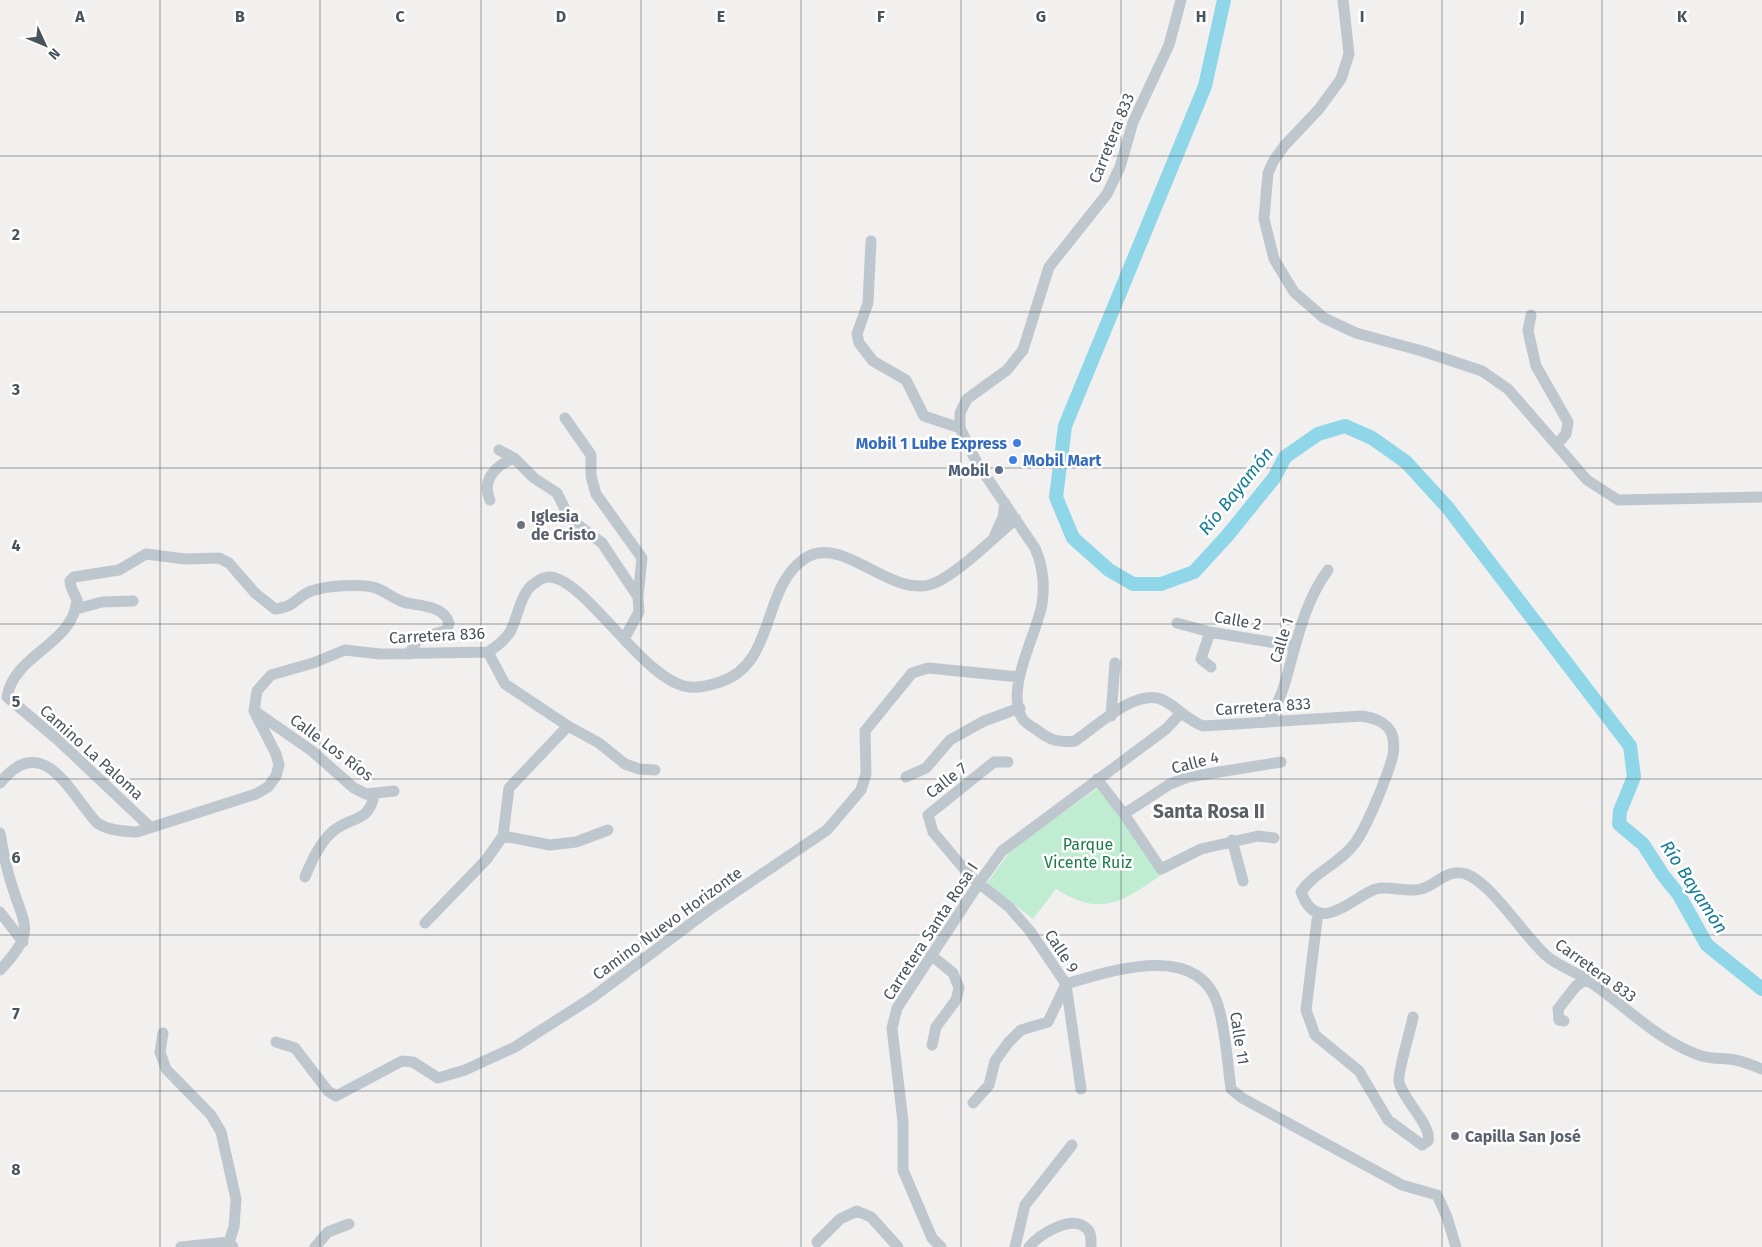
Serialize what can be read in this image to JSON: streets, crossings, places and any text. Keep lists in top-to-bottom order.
{
  "streets": {
    "street": [
      "Carretera 833",
      "Calle 2",
      "Carretera 836",
      "Calle 1",
      "Calle Los Ríos",
      "Camino La Paloma",
      "Calle 4",
      "Calle 7",
      "Camino Nuevo Horizonte",
      "Carretera Santa Rosa I",
      "Calle 9",
      "Calle 11"
    ]
  },
  "crossings": [
    ["Carretera 833", "Calle 1"],
    ["Carretera 833", "Carretera Santa Rosa I"],
    ["Calle 2", "Calle 1"],
    ["Carretera 836", "Calle Los Ríos"],
    ["Calle 7", "Carretera Santa Rosa I"],
    ["Calle 7", "Calle 9"],
    ["Carretera Santa Rosa I", "Calle 9"],
    ["Calle 9", "Calle 11"]
  ],
  "districts": ["Santa Rosa II"],
  "water": ["Río Bayamón"],
  "parks": ["Parque Vicente Ruiz"],
  "places": [
    "Mobil 1 Lube Express",
    "Mobil Mart",
    "Mobil",
    "Iglesia de Cristo",
    "Capilla San José"
  ],
  "north": "bottom right",
  "grid": {
    "columns": [
      "A",
      "B",
      "C",
      "D",
      "E",
      "F",
      "G",
      "H",
      "I",
      "J",
      "K"
    ],
    "rows": [
      "2",
      "3",
      "4",
      "5",
      "6",
      "7",
      "8"
    ]
  }
}
